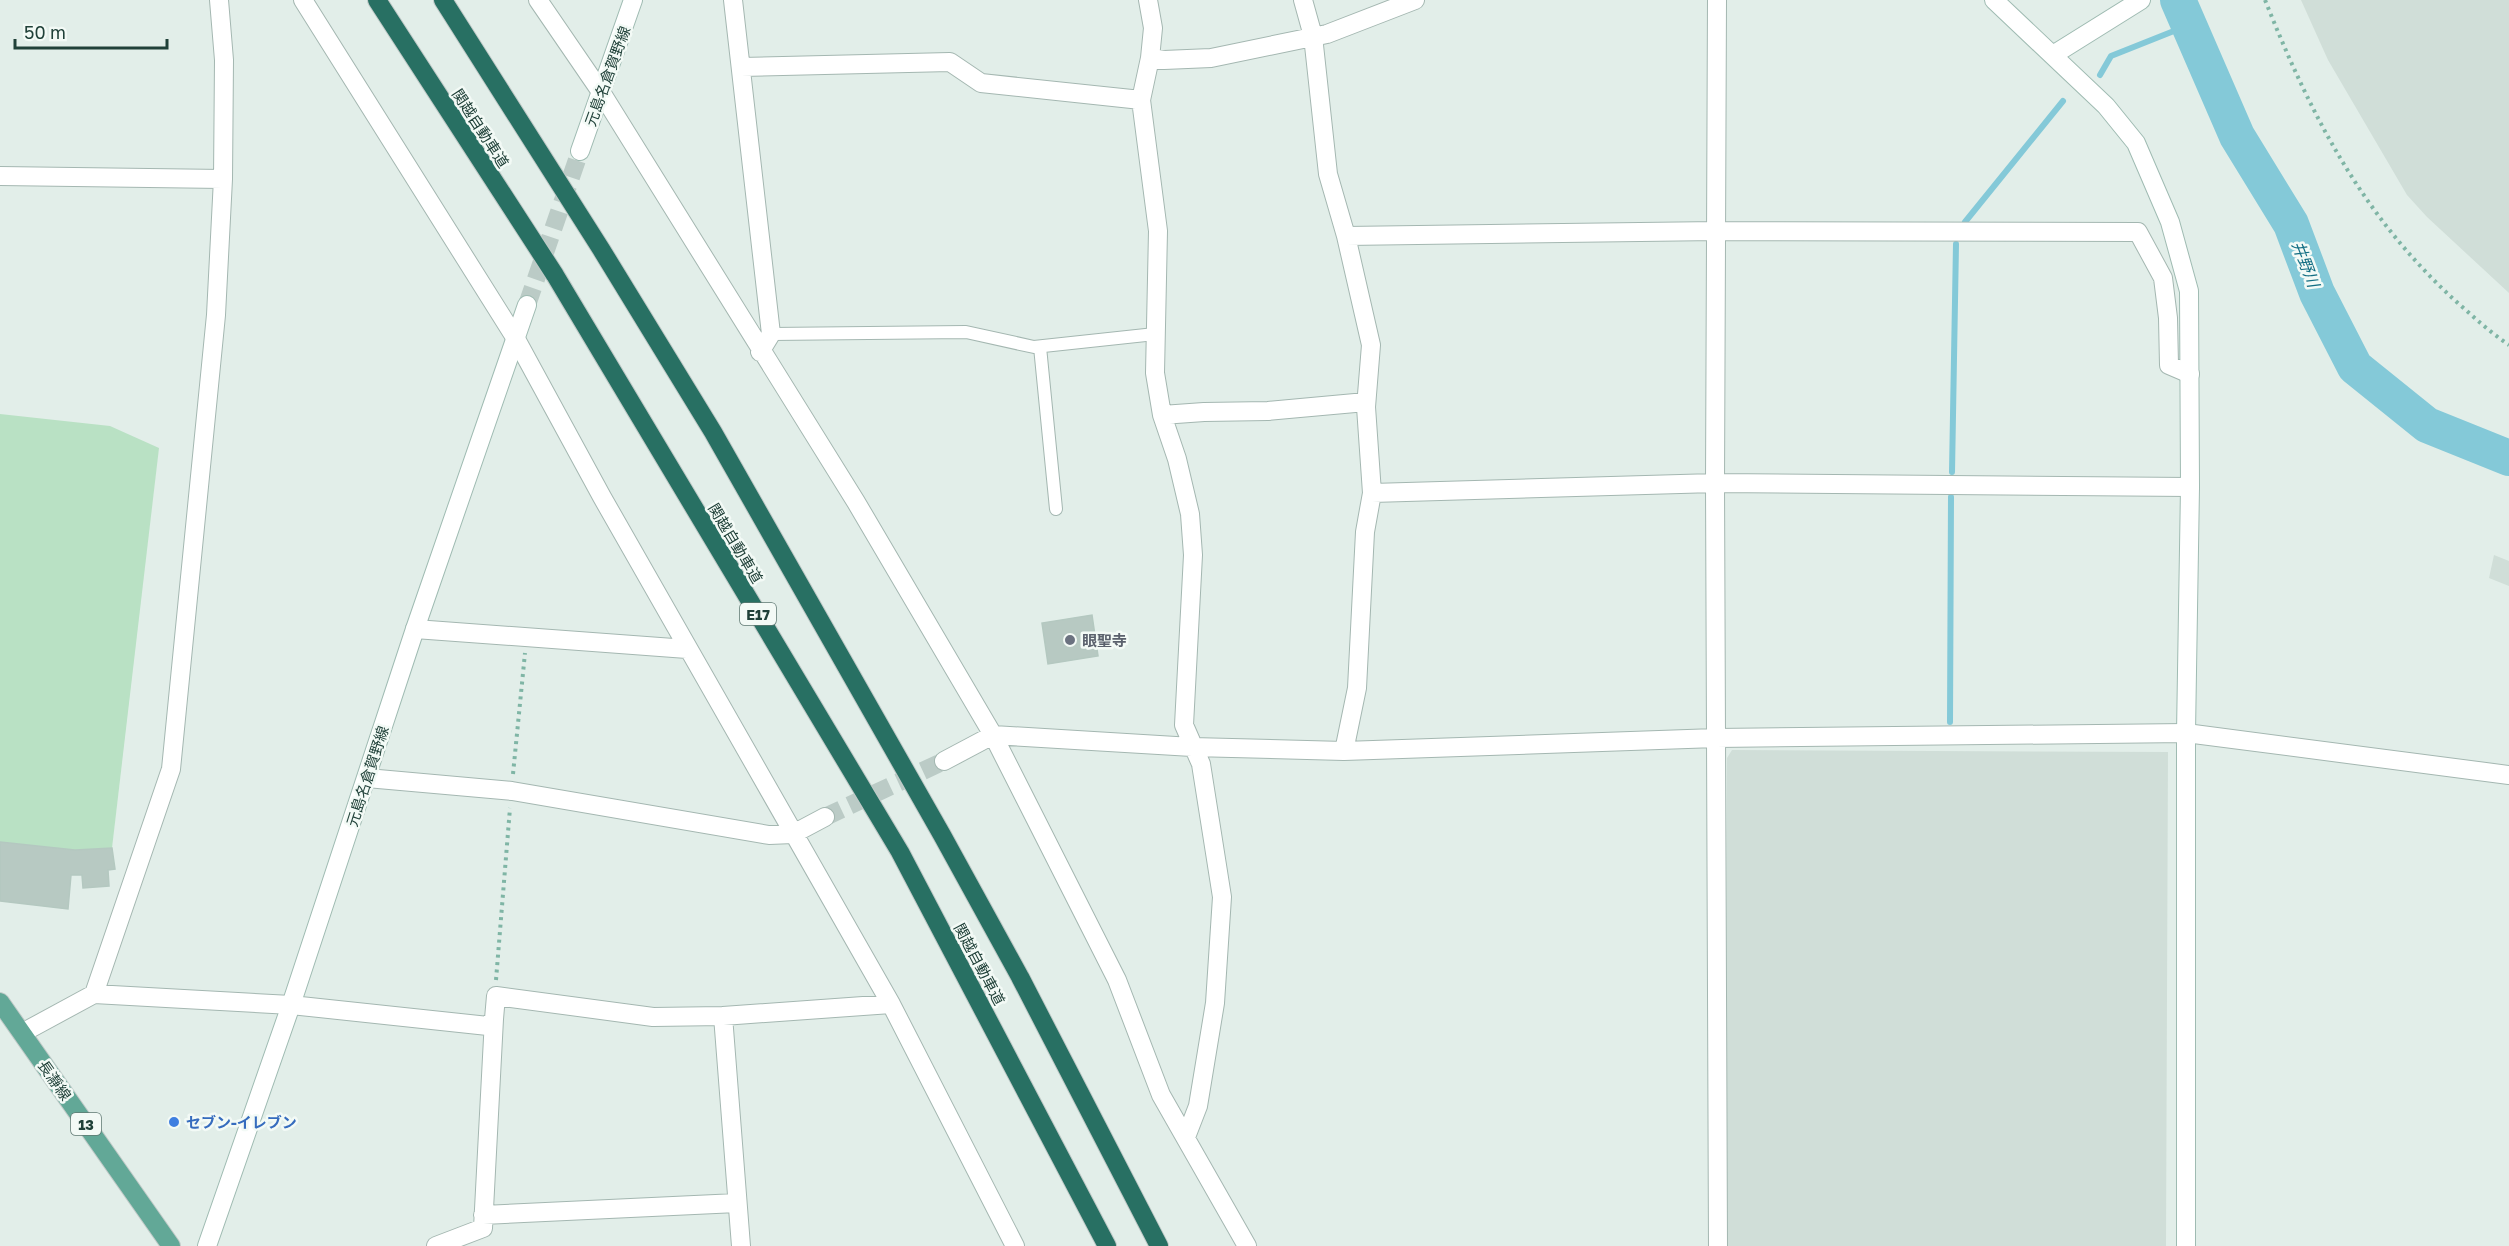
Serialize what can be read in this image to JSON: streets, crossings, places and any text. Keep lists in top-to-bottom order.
{
  "streets": {
    "highway": ["関越自動車道", "E17"],
    "main road": ["長瀞線", "13"],
    "street": ["元島名倉賀野線"]
  },
  "water": ["井野川"],
  "places": ["眼聖寺", "セブン-イレブン"],
  "scale_bar": "50 m"
}
